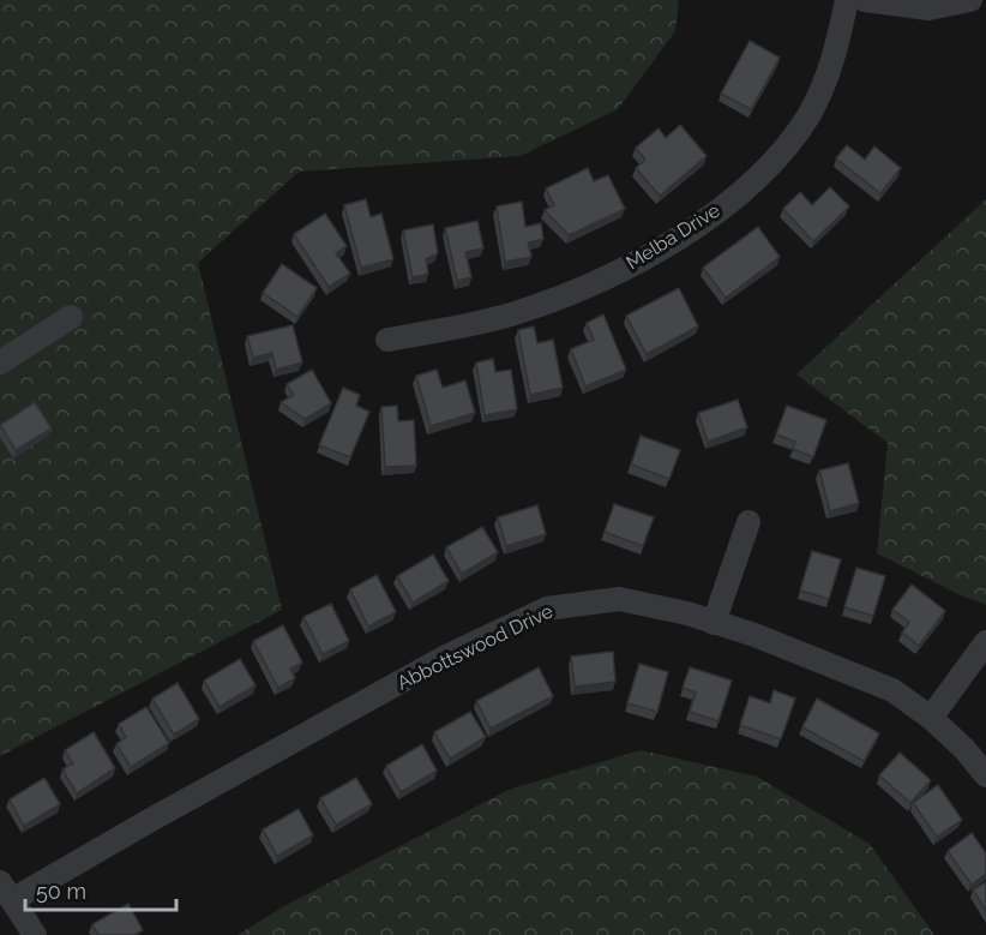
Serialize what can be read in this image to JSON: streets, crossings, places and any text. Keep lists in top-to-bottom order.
{
  "streets": {
    "street": ["Melba Drive", "Abbottswood Drive"]
  },
  "scale_bar": "50 m"
}
